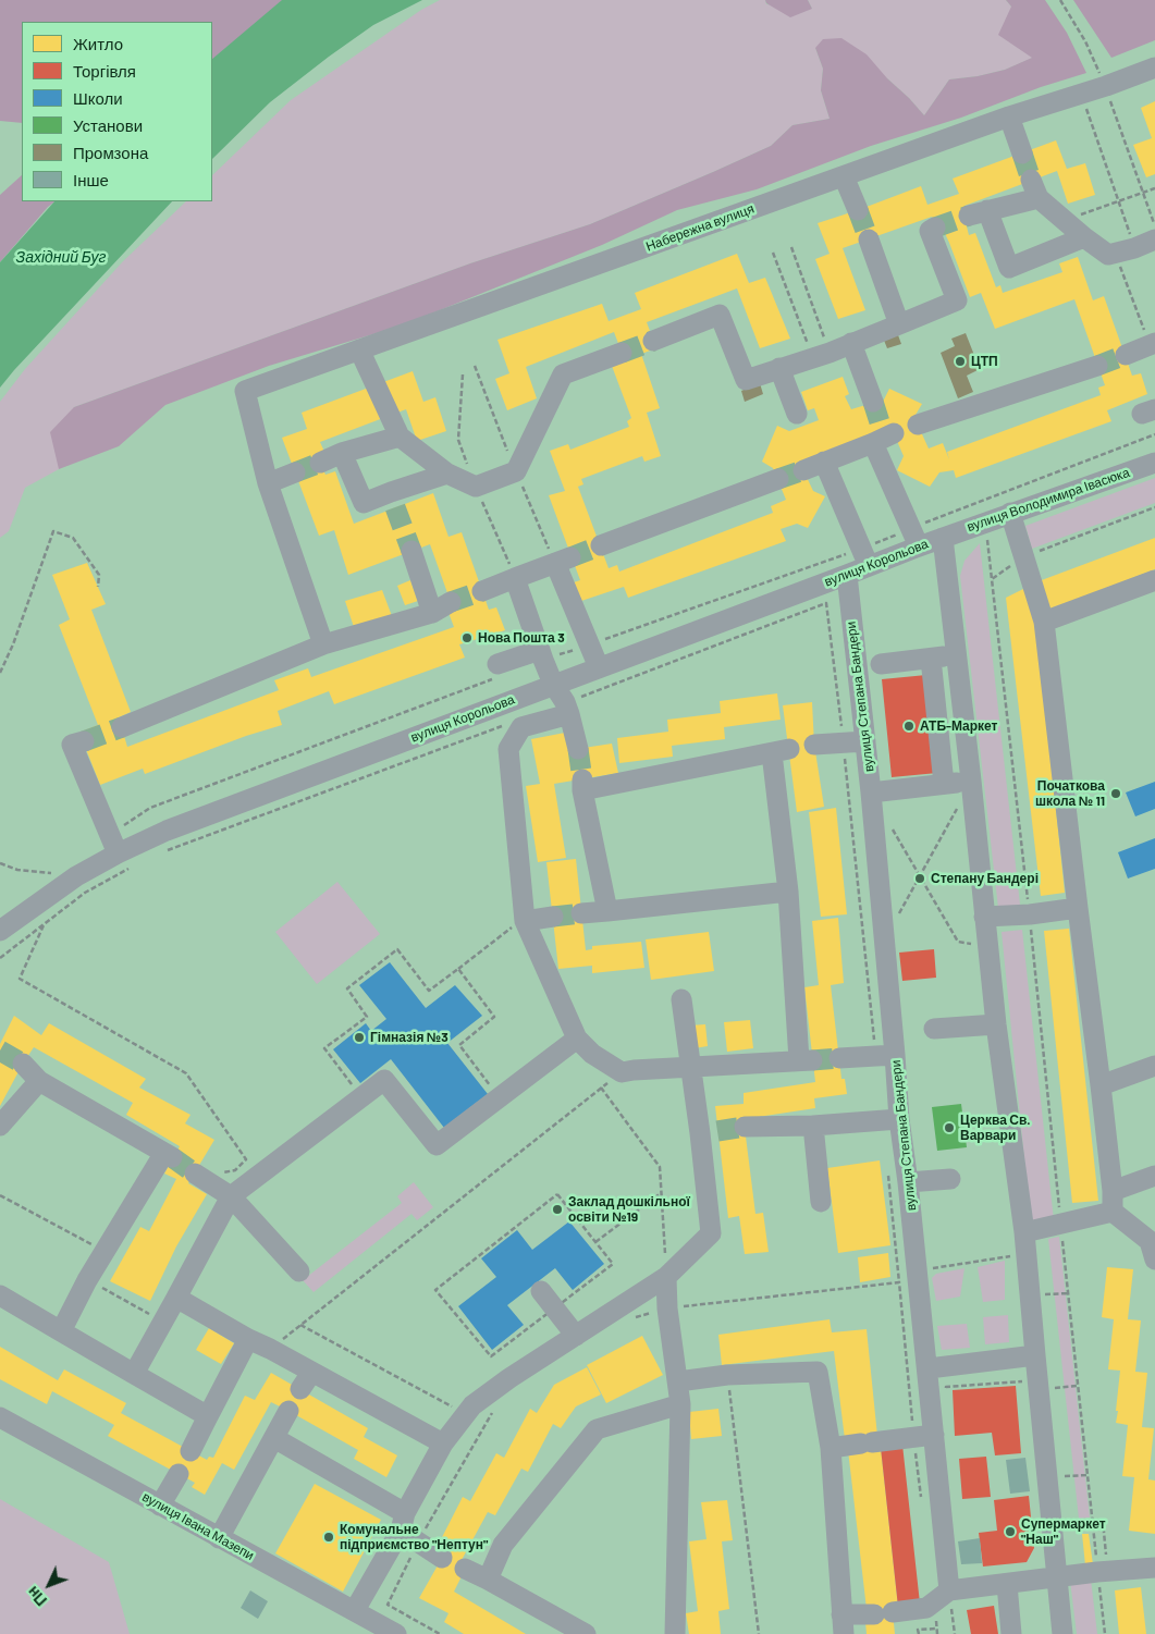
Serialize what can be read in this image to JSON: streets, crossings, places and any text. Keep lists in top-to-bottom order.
{
  "streets": {
    "street": [
      "Набережна вулиця",
      "вулиця Володимира Івасюка",
      "вулиця Корольова",
      "вулиця Степана Бандери",
      "вулиця Івана Мазепи"
    ]
  },
  "crossings": [
    ["вулиця Володимира Івасюка", "вулиця Корольова"],
    ["вулиця Корольова", "вулиця Степана Бандери"]
  ],
  "water": ["Західний Буг"],
  "places": [
    "ЦТП",
    "Нова Пошта 3",
    "АТБ-Маркет",
    "Початкова школа № 11",
    "Степану Бандері",
    "Гімназія №3",
    "Церква Св. Варвари",
    "Заклад дошкільної освіти №19",
    "Супермаркет \"Наш\"",
    "Комунальне підприємство \"Нептун\""
  ],
  "legend": [
    "Житло",
    "Торгівля",
    "Школи",
    "Установи",
    "Промзона",
    "Інше"
  ],
  "north": "bottom left"
}
